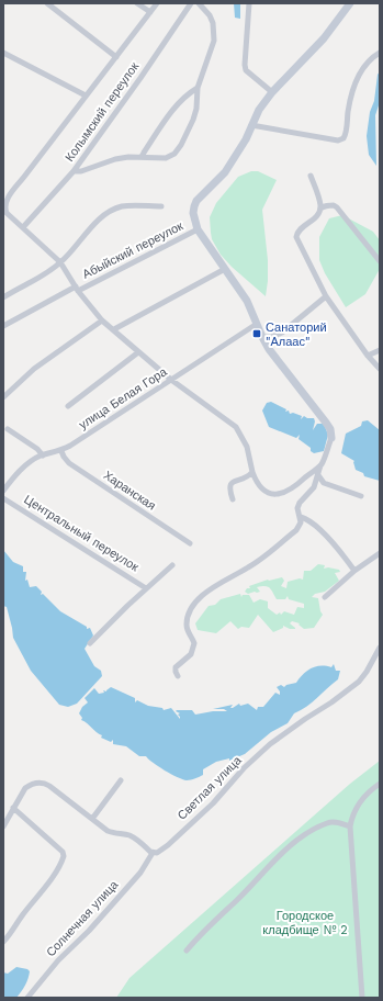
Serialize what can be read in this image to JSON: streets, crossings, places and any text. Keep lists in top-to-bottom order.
{
  "streets": {
    "street": [
      "Колымский переулок",
      "Абыйский переулок",
      "улица Белая Гора",
      "Харанская",
      "Центральный переулок",
      "Светлая улица",
      "Солнечная улица"
    ]
  },
  "crossings": [
    ["улица Белая Гора", "Харанская"],
    ["Светлая улица", "Солнечная улица"]
  ],
  "parks": ["Городское кладбище № 2"],
  "places": {
    "transit": ["Санаторий \"Алаас\""]
  }
}
